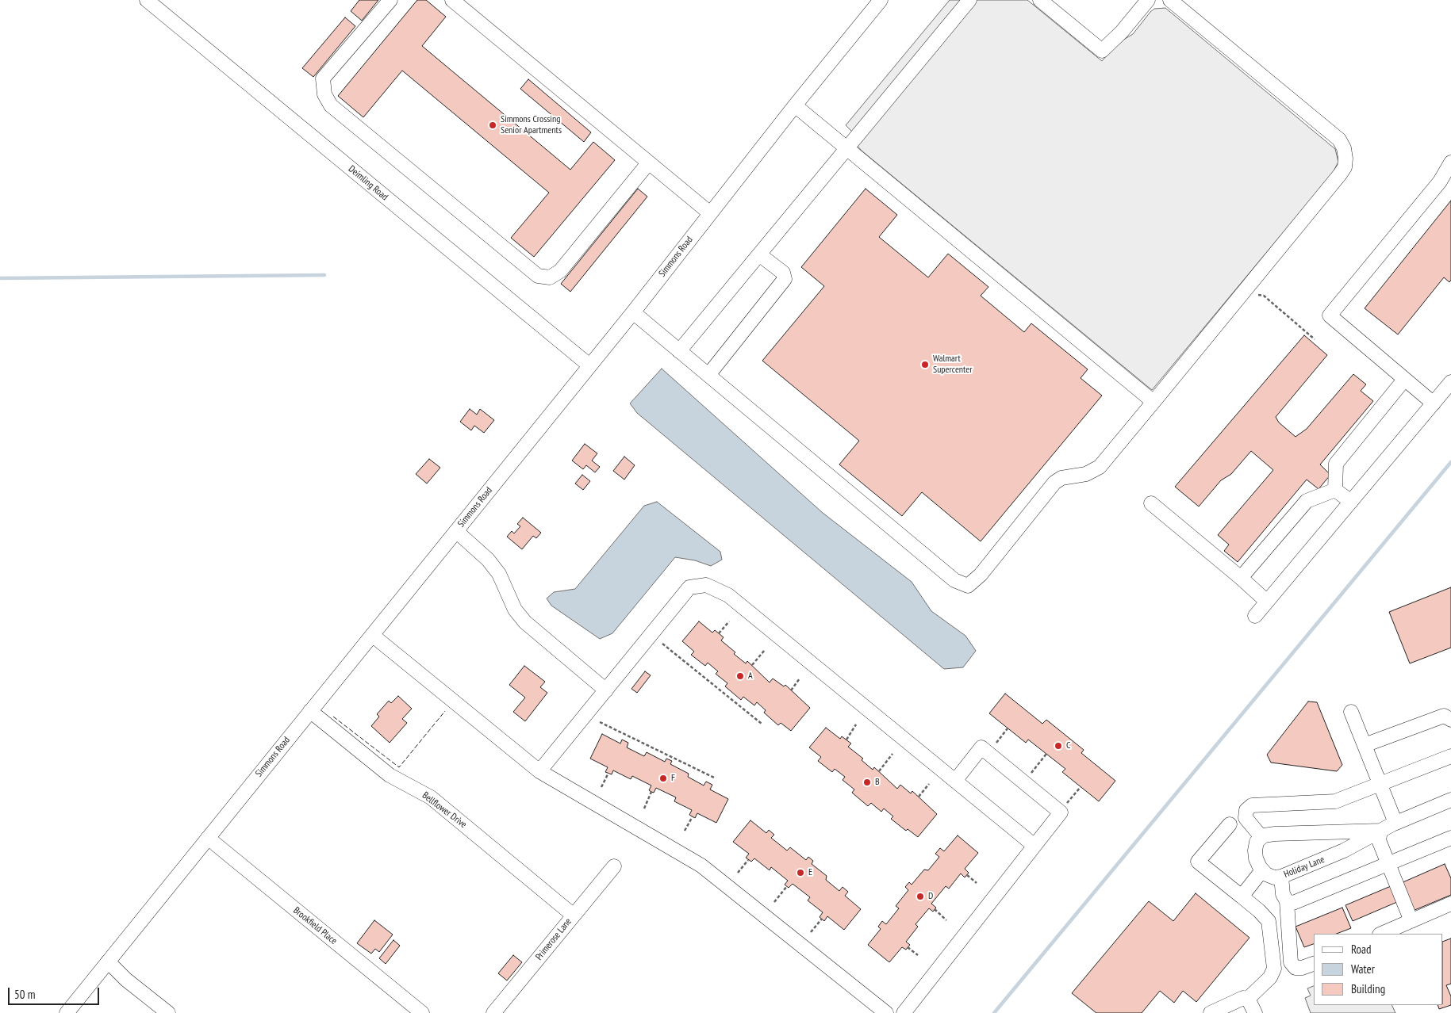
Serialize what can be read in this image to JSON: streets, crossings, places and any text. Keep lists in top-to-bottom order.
{
  "streets": {
    "street": [
      "Deimling Road",
      "Simmons Road",
      "Bellflower Drive",
      "Holiday Lane",
      "Brookfield Place",
      "Primerose Lane"
    ]
  },
  "crossings": [
    ["Deimling Road", "Simmons Road"],
    ["Simmons Road", "Bellflower Drive"],
    ["Simmons Road", "Brookfield Place"],
    ["Bellflower Drive", "Primerose Lane"]
  ],
  "places": [
    "Simmons Crossing Senior Apartments",
    "Walmart Supercenter",
    "A",
    "C",
    "F",
    "B",
    "E",
    "D"
  ],
  "legend": ["Road", "Water", "Building"],
  "scale_bar": "50 m"
}
